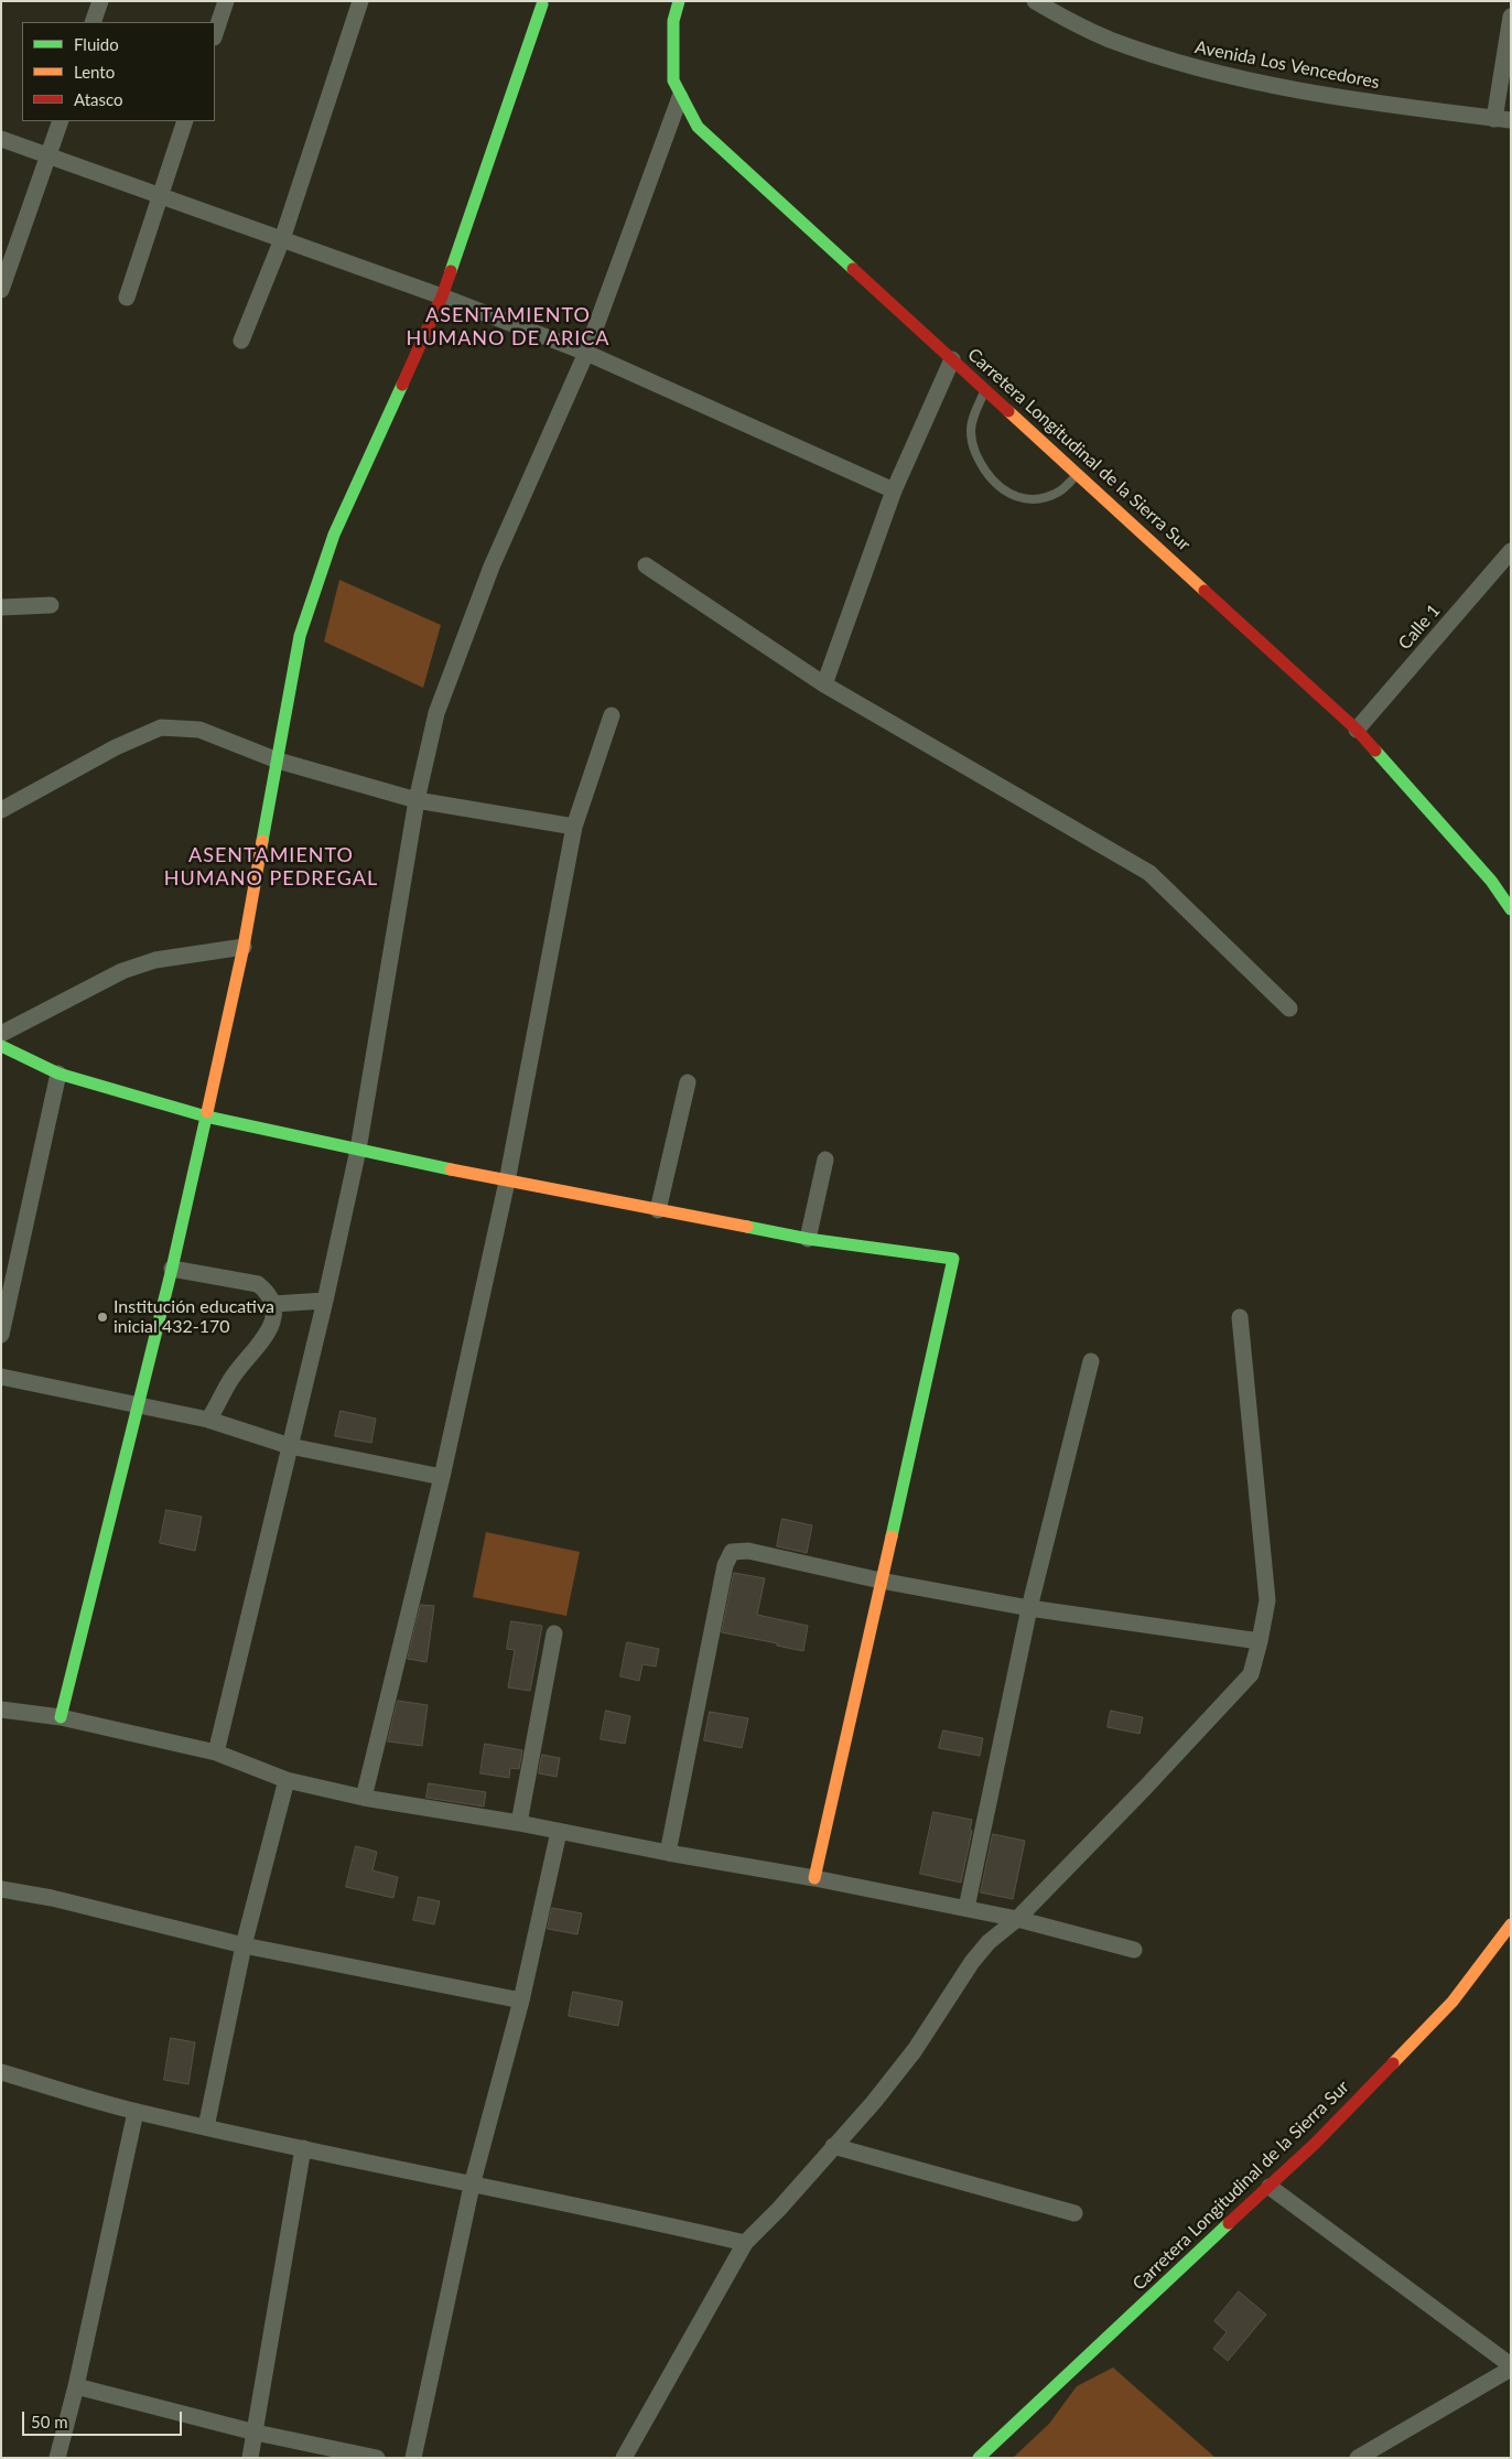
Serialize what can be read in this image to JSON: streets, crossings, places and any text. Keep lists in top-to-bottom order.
{
  "streets": {
    "main road": ["Carretera Longitudinal de la Sierra Sur"],
    "street": ["Avenida Los Vencedores", "Calle 1"]
  },
  "crossings": [
    ["Carretera Longitudinal de la Sierra Sur", "Calle 1"]
  ],
  "districts": ["ASENTAMIENTO HUMANO DE ARICA", "ASENTAMIENTO HUMANO PEDREGAL"],
  "places": ["Institución educativa inicial 432-170"],
  "legend": ["Fluido", "Lento", "Atasco"],
  "scale_bar": "50 m"
}
